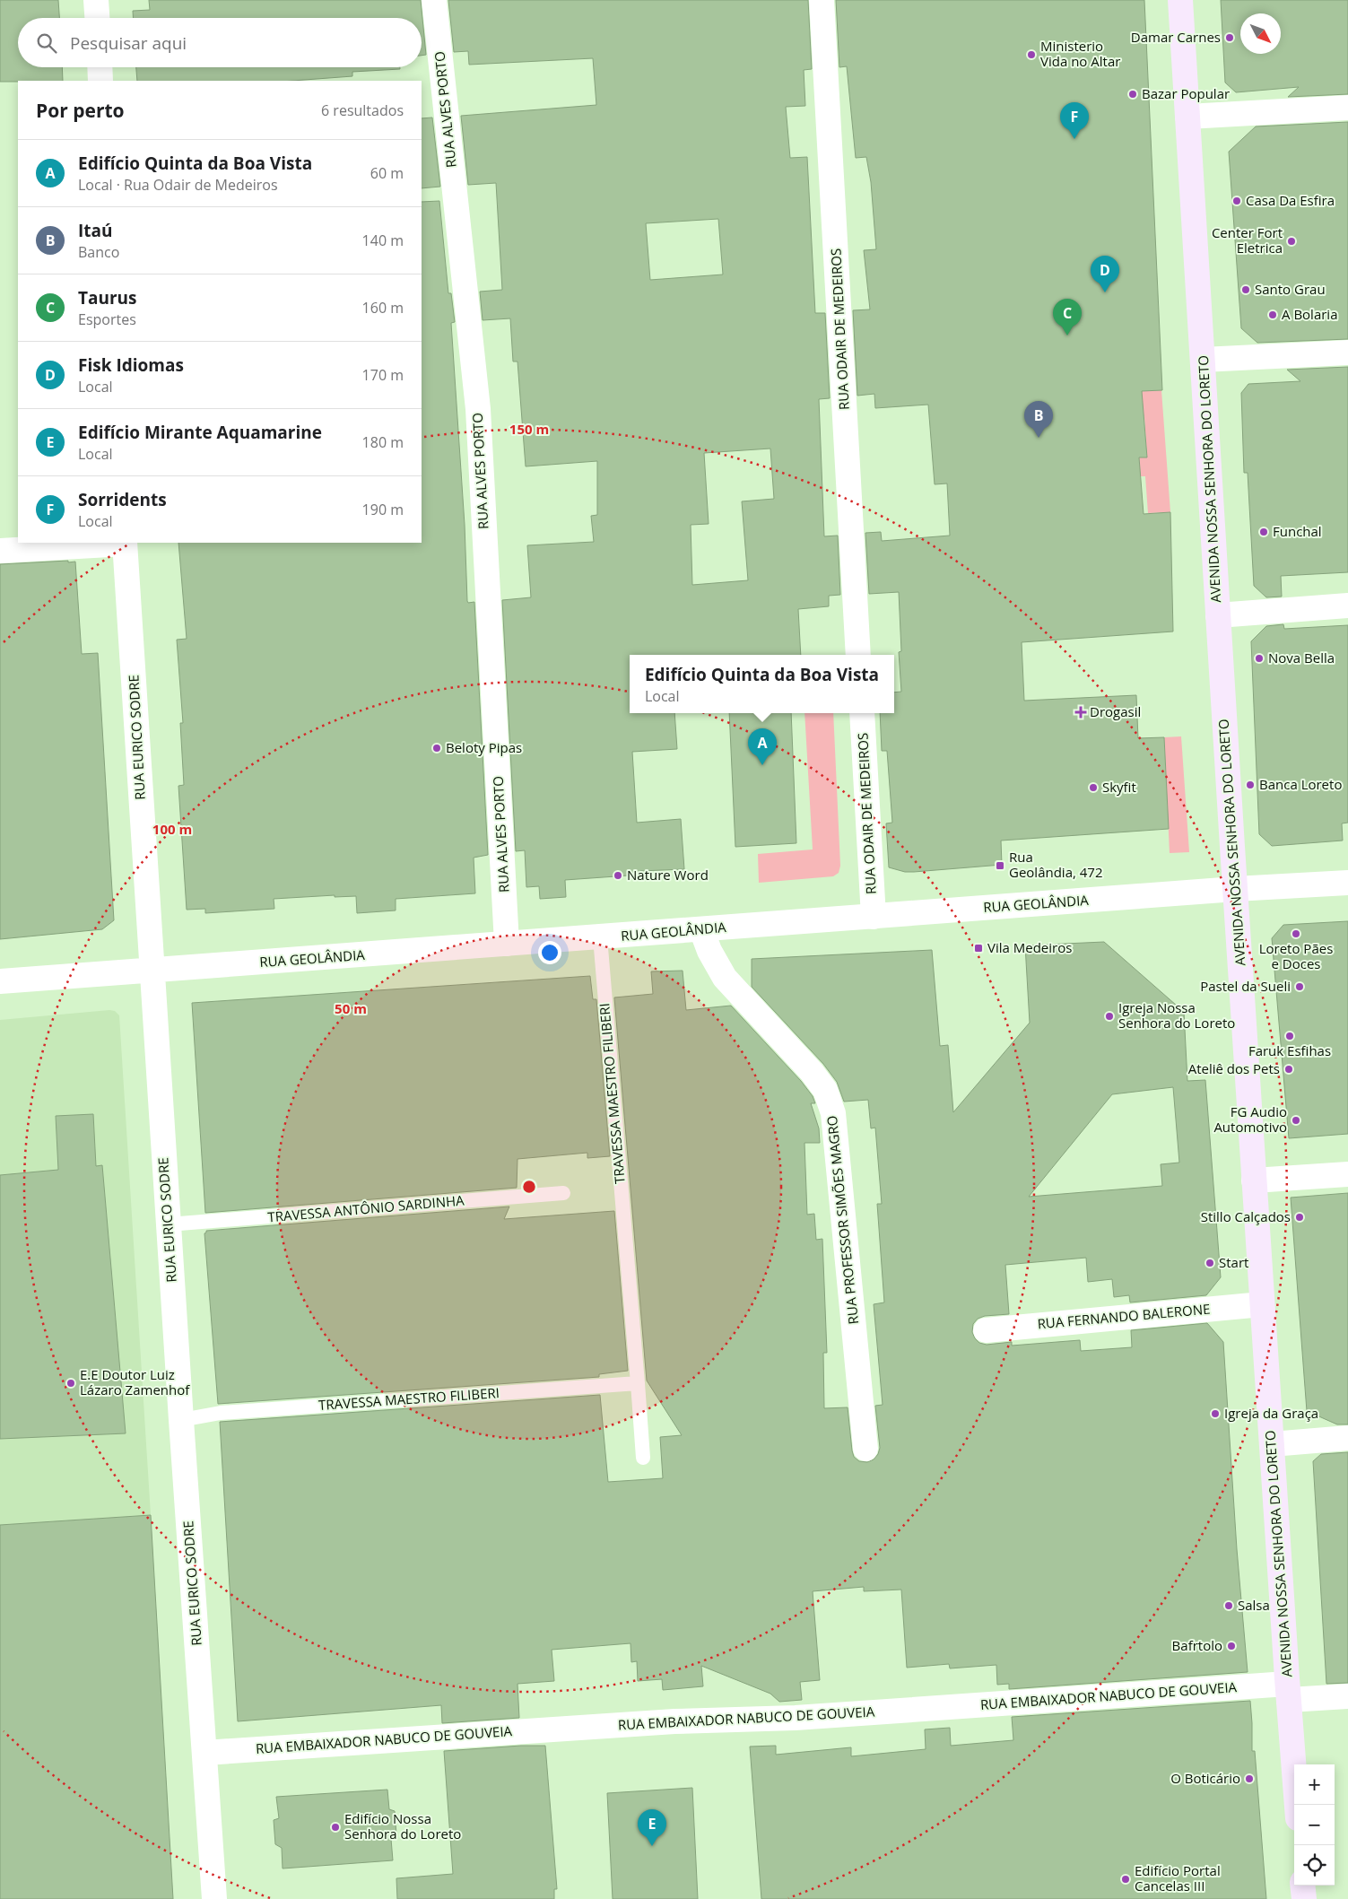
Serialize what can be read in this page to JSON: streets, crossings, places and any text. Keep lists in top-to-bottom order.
{
  "streets": {
    "main road": ["AVENIDA NOSSA SENHORA DO LORETO"],
    "street": [
      "RUA ALVES PORTO",
      "RUA ODAIR DE MEDEIROS",
      "RUA EURICO SODRE",
      "RUA GEOLÂNDIA",
      "RUA PROFESSOR SIMÕES MAGRO",
      "RUA FERNANDO BALERONE",
      "RUA EMBAIXADOR NABUCO DE GOUVEIA"
    ],
    "lane": ["TRAVESSA MAESTRO FILIBERI", "TRAVESSA ANTÔNIO SARDINHA"]
  },
  "crossings": [
    ["RUA ALVES PORTO", "RUA GEOLÂNDIA"],
    ["RUA ODAIR DE MEDEIROS", "RUA GEOLÂNDIA"],
    ["AVENIDA NOSSA SENHORA DO LORETO", "RUA GEOLÂNDIA"],
    ["AVENIDA NOSSA SENHORA DO LORETO", "RUA FERNANDO BALERONE"],
    ["AVENIDA NOSSA SENHORA DO LORETO", "RUA EMBAIXADOR NABUCO DE GOUVEIA"],
    ["RUA EURICO SODRE", "RUA GEOLÂNDIA"],
    ["RUA EURICO SODRE", "TRAVESSA MAESTRO FILIBERI"],
    ["RUA EURICO SODRE", "TRAVESSA ANTÔNIO SARDINHA"],
    ["RUA EURICO SODRE", "RUA EMBAIXADOR NABUCO DE GOUVEIA"],
    ["RUA GEOLÂNDIA", "TRAVESSA MAESTRO FILIBERI"],
    ["RUA GEOLÂNDIA", "RUA PROFESSOR SIMÕES MAGRO"]
  ],
  "places": {
    "other": [
      "Damar Carnes",
      "Ministerio Vida no Altar",
      "Bazar Popular",
      "Casa Da Esfira",
      "Center Fort Eletrica",
      "Santo Grau",
      "A Bolaria",
      "Funchal",
      "Nova Bella",
      "Beloty Pipas",
      "Banca Loreto",
      "Skyfit",
      "Nature Word",
      "Loreto Pães e Doces",
      "Pastel da Sueli",
      "Igreja Nossa Senhora do Loreto",
      "Faruk Esfihas",
      "Ateliê dos Pets",
      "FG Audio Automotivo",
      "Stillo Calçados",
      "Start",
      "E.E Doutor Luiz Lázaro Zamenhof",
      "Igreja da Graça",
      "Salsa",
      "Bafrtolo",
      "O Boticário",
      "Edifício Nossa Senhora do Loreto",
      "Edifício Portal Cancelas III"
    ],
    "health": ["Drogasil"],
    "transit": ["Rua Geolândia, 472", "Vila Medeiros"]
  },
  "north": "bottom right",
  "page": {
    "search": "Pesquisar aqui",
    "heading": ["Por perto", "6 resultados"],
    "pins": [
      "F",
      "D",
      "C",
      "B",
      "A",
      "E"
    ],
    "list": [
      {
        "mark": "A",
        "name": "Edifício Quinta da Boa Vista",
        "note": "Local · Rua Odair de Medeiros",
        "value": "60 m"
      },
      {
        "mark": "B",
        "name": "Itaú",
        "note": "Banco",
        "value": "140 m"
      },
      {
        "mark": "C",
        "name": "Taurus",
        "note": "Esportes",
        "value": "160 m"
      },
      {
        "mark": "D",
        "name": "Fisk Idiomas",
        "note": "Local",
        "value": "170 m"
      },
      {
        "mark": "E",
        "name": "Edifício Mirante Aquamarine",
        "note": "Local",
        "value": "180 m"
      },
      {
        "mark": "F",
        "name": "Sorridents",
        "note": "Local",
        "value": "190 m"
      }
    ],
    "popup": ["Edifício Quinta da Boa Vista", "Local"],
    "map_buttons": ["+", "−"]
  },
  "rings": ["150 m", "100 m", "50 m"]
}
